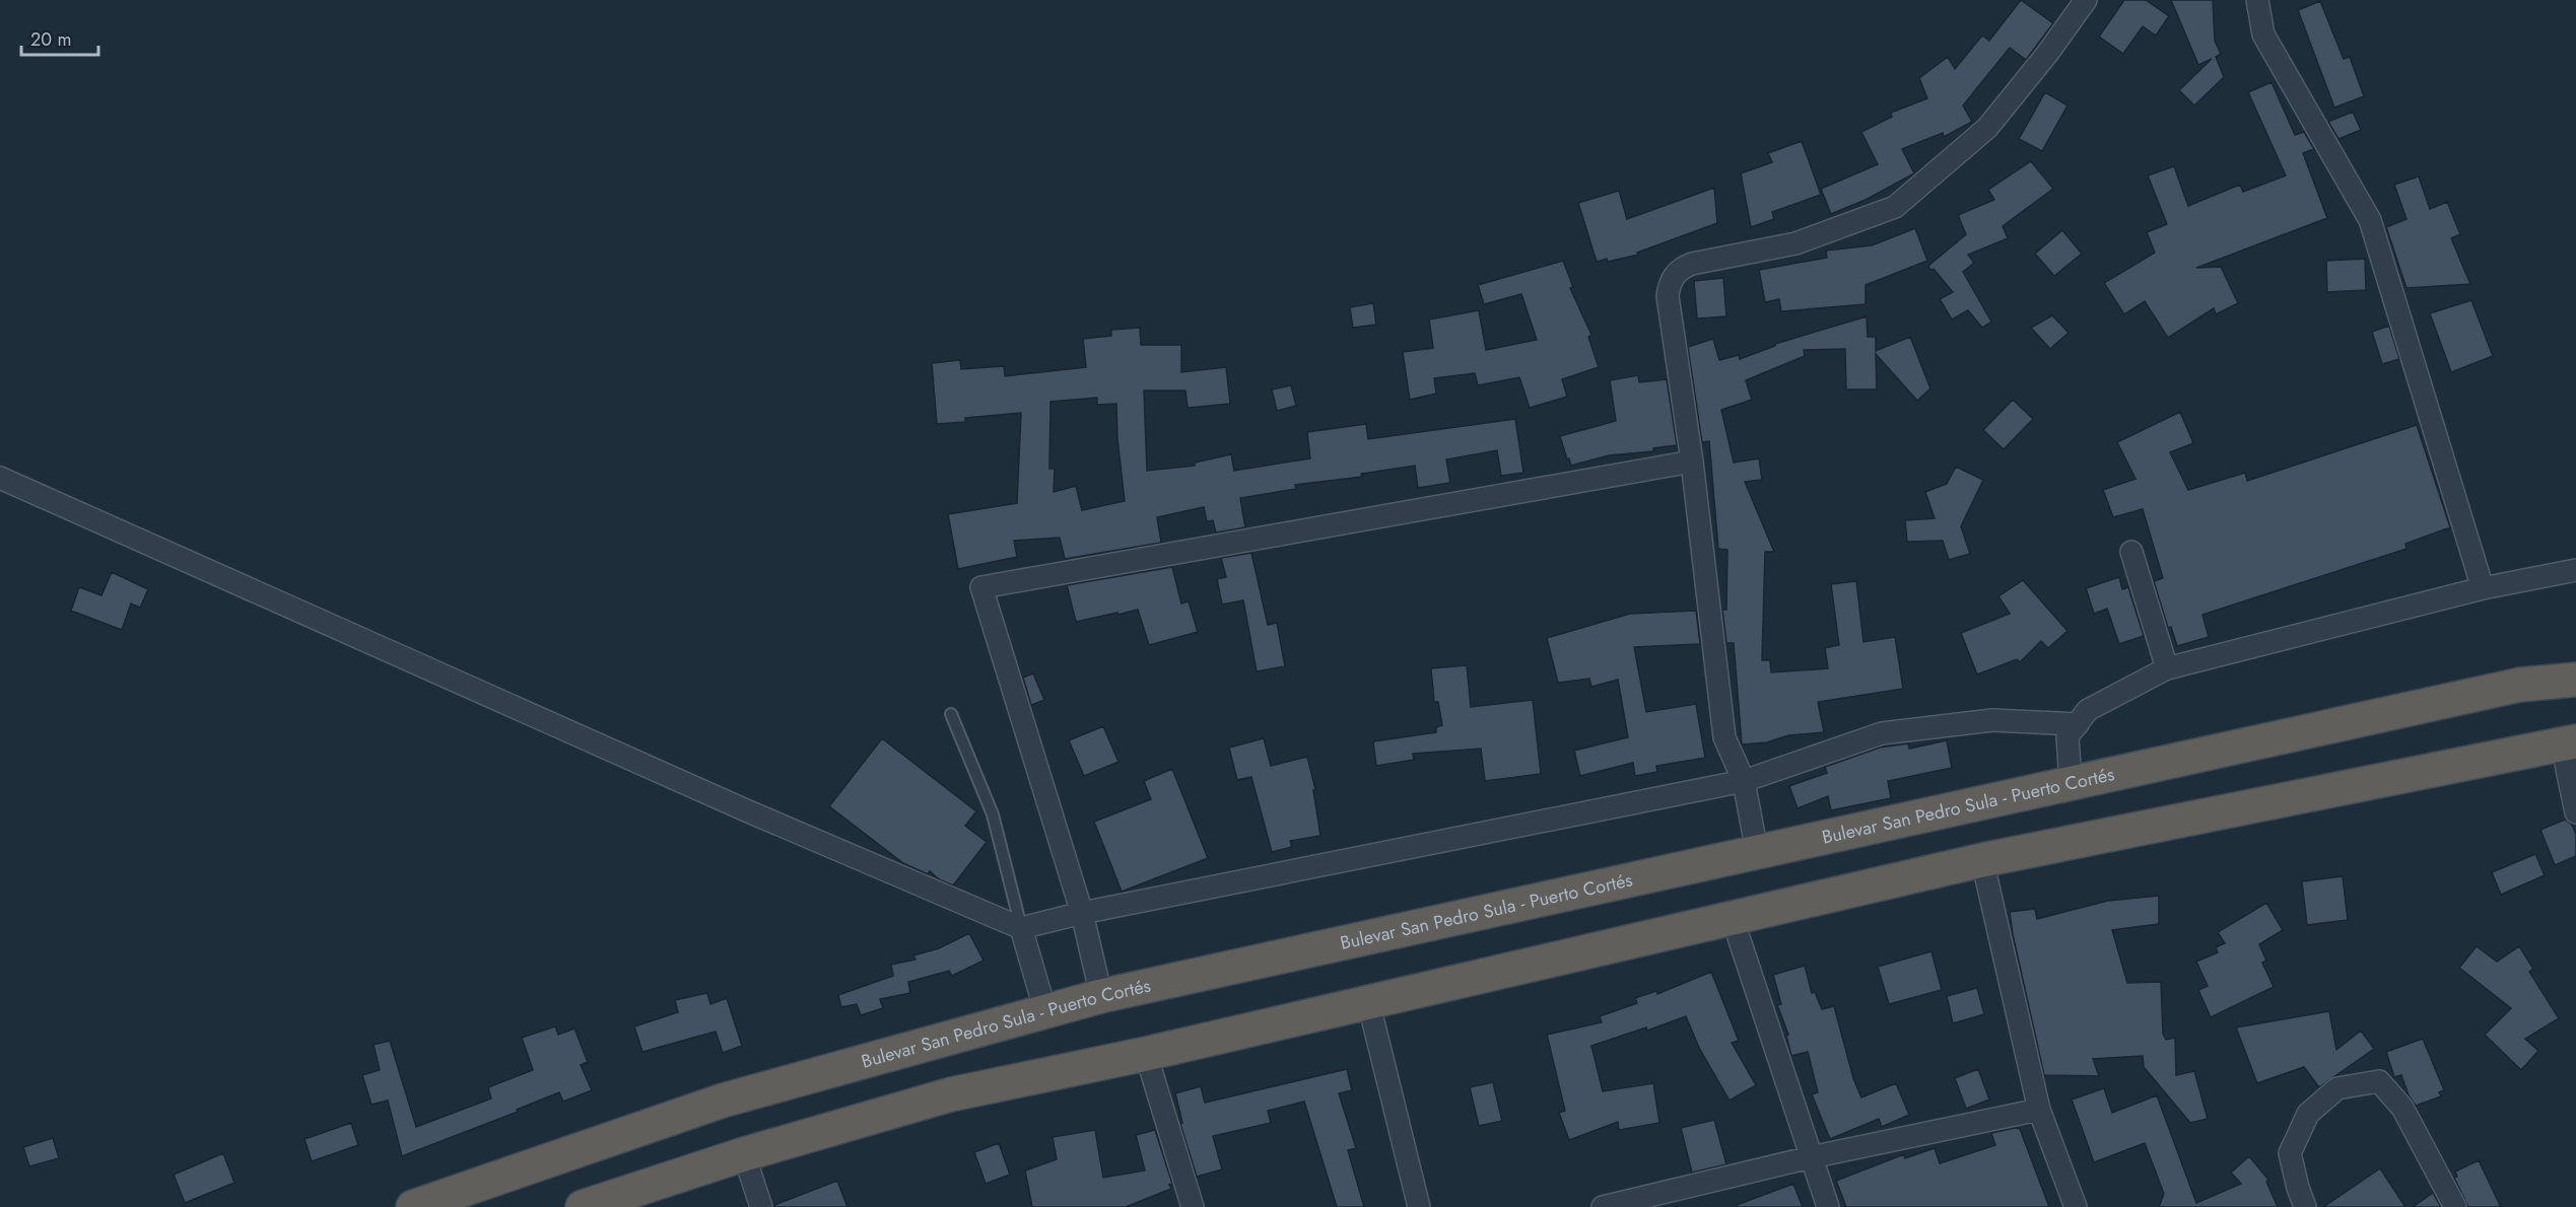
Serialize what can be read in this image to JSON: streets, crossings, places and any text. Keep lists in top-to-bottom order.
{
  "streets": {
    "highway": ["Bulevar San Pedro Sula - Puerto Cortés"]
  },
  "scale_bar": "20 m"
}
